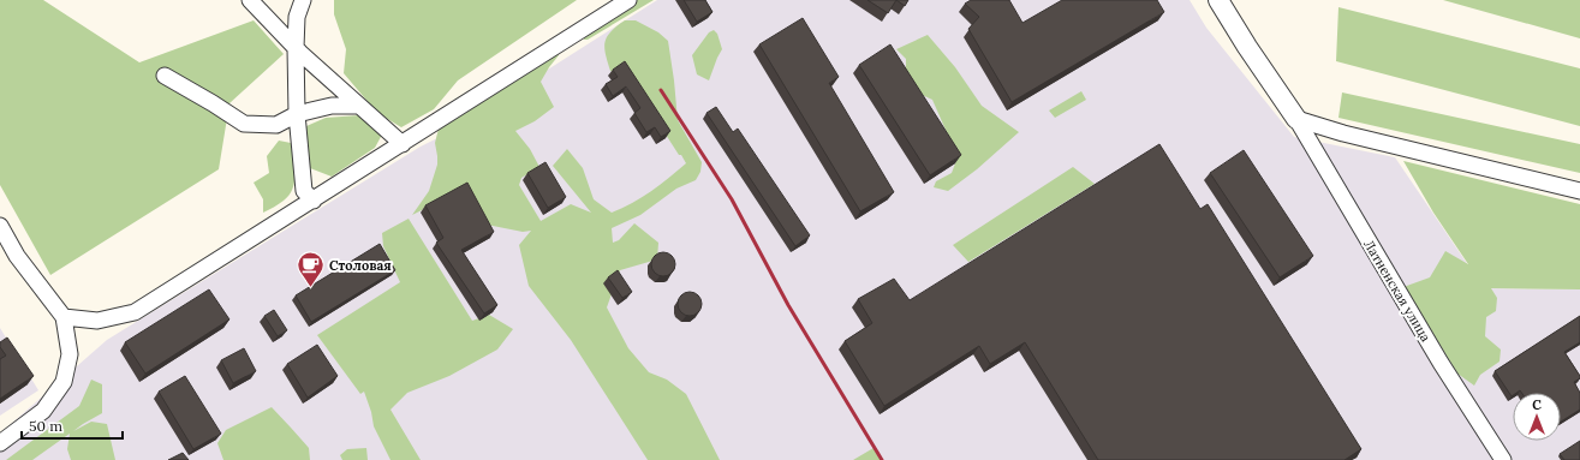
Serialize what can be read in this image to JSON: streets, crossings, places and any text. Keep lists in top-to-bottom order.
{
  "streets": {
    "street": ["Латненская улица"]
  },
  "places": {
    "cafe": ["Столовая"]
  },
  "scale_bar": "50 m",
  "north": "top"
}
